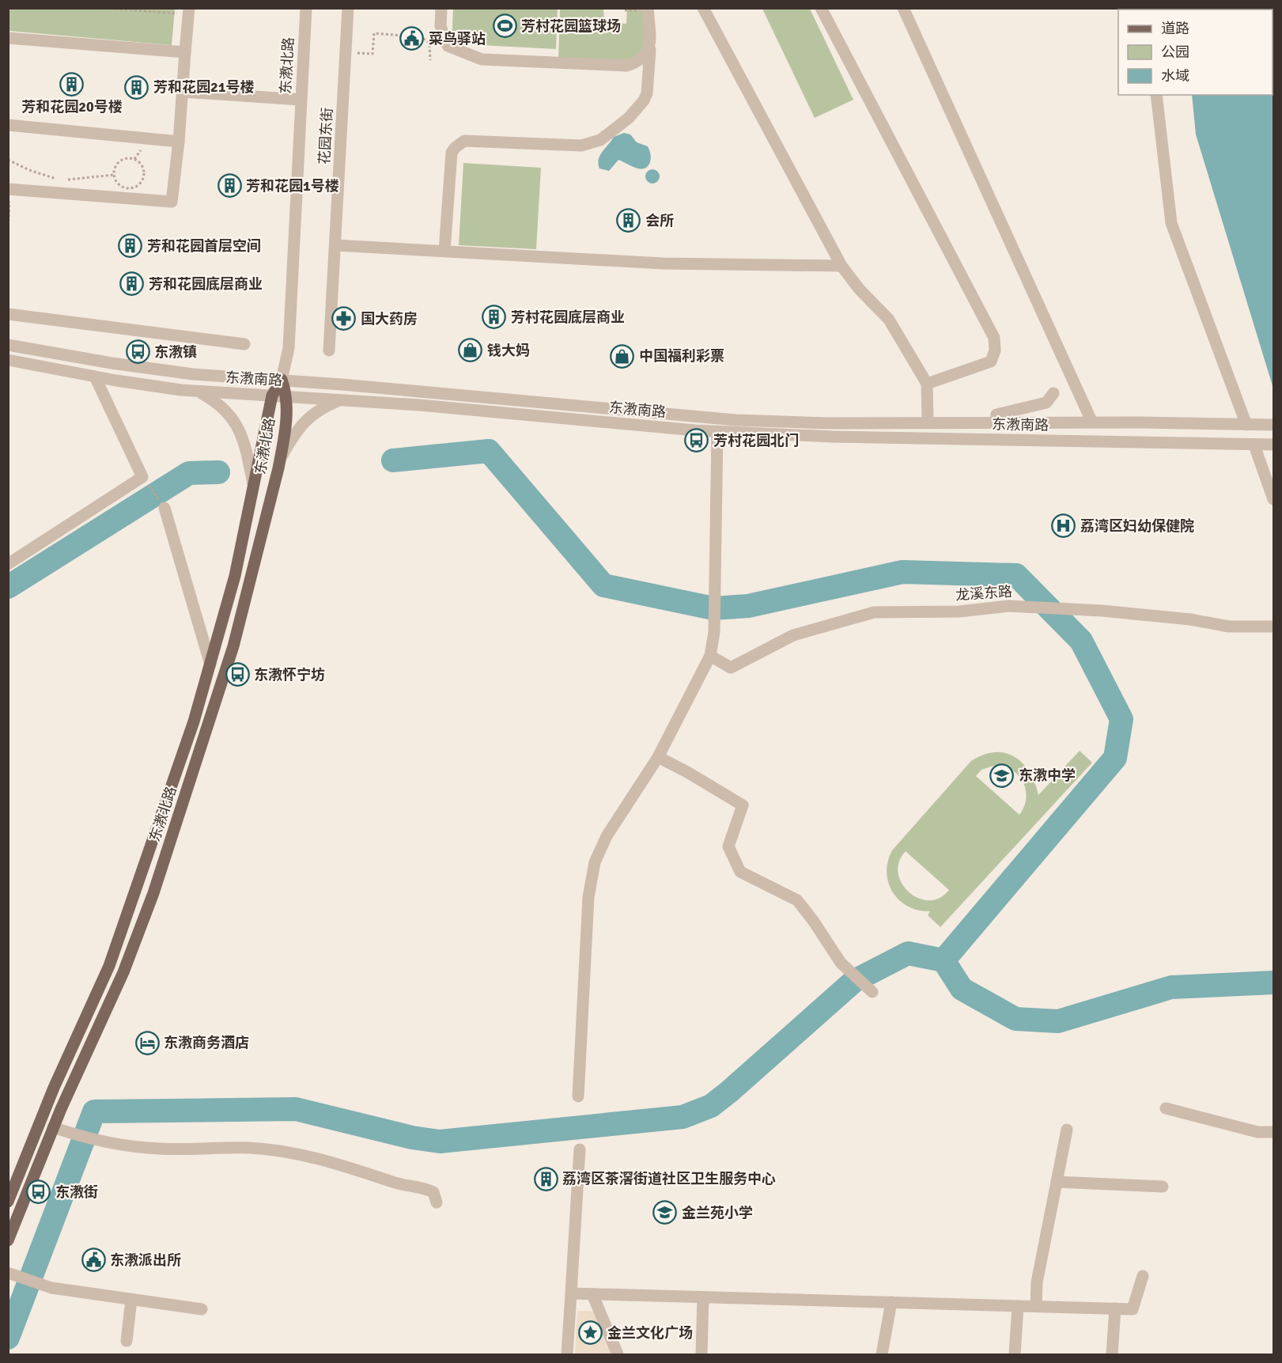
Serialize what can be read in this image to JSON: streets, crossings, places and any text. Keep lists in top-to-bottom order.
{
  "streets": {
    "main road": ["东漖北路"],
    "street": ["花园东街", "东漖南路", "龙溪东路"]
  },
  "crossings": [
    ["东漖北路", "东漖南路"]
  ],
  "places": {
    "sports": ["芳村花园篮球场"],
    "public building": ["菜鸟驿站", "东漖派出所"],
    "building": [
      "芳和花园20号楼",
      "芳和花园21号楼",
      "芳和花园1号楼",
      "会所",
      "芳和花园首层空间",
      "芳和花园底层商业",
      "芳村花园底层商业",
      "荔湾区茶滘街道社区卫生服务中心"
    ],
    "pharmacy": ["国大药房"],
    "shop": ["钱大妈", "中国福利彩票"],
    "bus stop": [
      "东漖镇",
      "芳村花园北门",
      "东漖怀宁坊",
      "东漖街"
    ],
    "hospital": ["荔湾区妇幼保健院"],
    "school or university": ["东漖中学", "金兰苑小学"],
    "hotel": ["东漖商务酒店"],
    "place": ["金兰文化广场"]
  },
  "legend": ["道路", "公园", "水域"]
}
